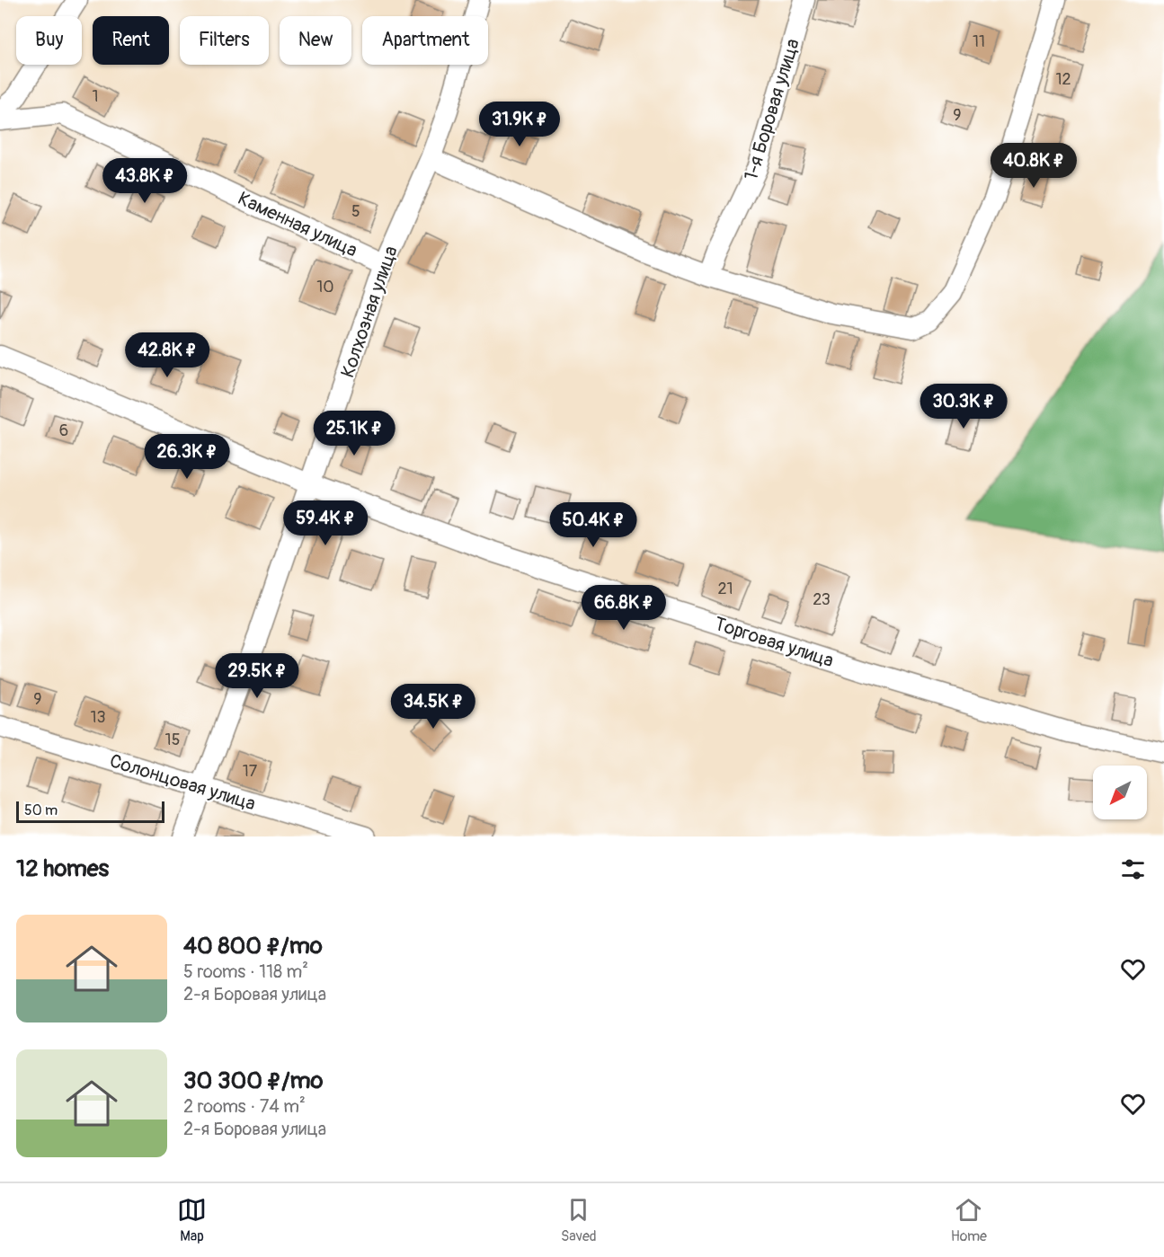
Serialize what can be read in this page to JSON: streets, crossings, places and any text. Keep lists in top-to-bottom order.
{
  "streets": {
    "street": [
      "1-я Боровая улица",
      "Каменная улица",
      "Колхозная улица",
      "Торговая улица",
      "Солонцовая улица"
    ]
  },
  "crossings": [
    ["Каменная улица", "Колхозная улица"],
    ["Колхозная улица", "Торговая улица"],
    ["Колхозная улица", "Солонцовая улица"]
  ],
  "house_numbers": [
    "11",
    "12",
    "1",
    "9",
    "5",
    "10",
    "6",
    "21",
    "23",
    "9",
    "13",
    "15",
    "17"
  ],
  "scale_bar": "50 m",
  "north": "bottom left",
  "page": {
    "chip": [
      "Buy",
      "Rent",
      "Filters",
      "New",
      "Apartment"
    ],
    "price": [
      "31.9K ₽",
      "40.8K ₽",
      "43.8K ₽",
      "42.8K ₽",
      "30.3K ₽",
      "25.1K ₽",
      "26.3K ₽",
      "59.4K ₽",
      "50.4K ₽",
      "66.8K ₽",
      "29.5K ₽",
      "34.5K ₽"
    ],
    "scale": "50 m",
    "heading": "12 homes",
    "list": [
      {
        "name": "40 800 ₽/mo",
        "note": "5 rooms · 118 m² · 2-я Боровая улица"
      },
      {
        "name": "30 300 ₽/mo",
        "note": "2 rooms · 74 m² · 2-я Боровая улица"
      }
    ],
    "tabs": ["Map", "Saved", "Home"]
  }
}
